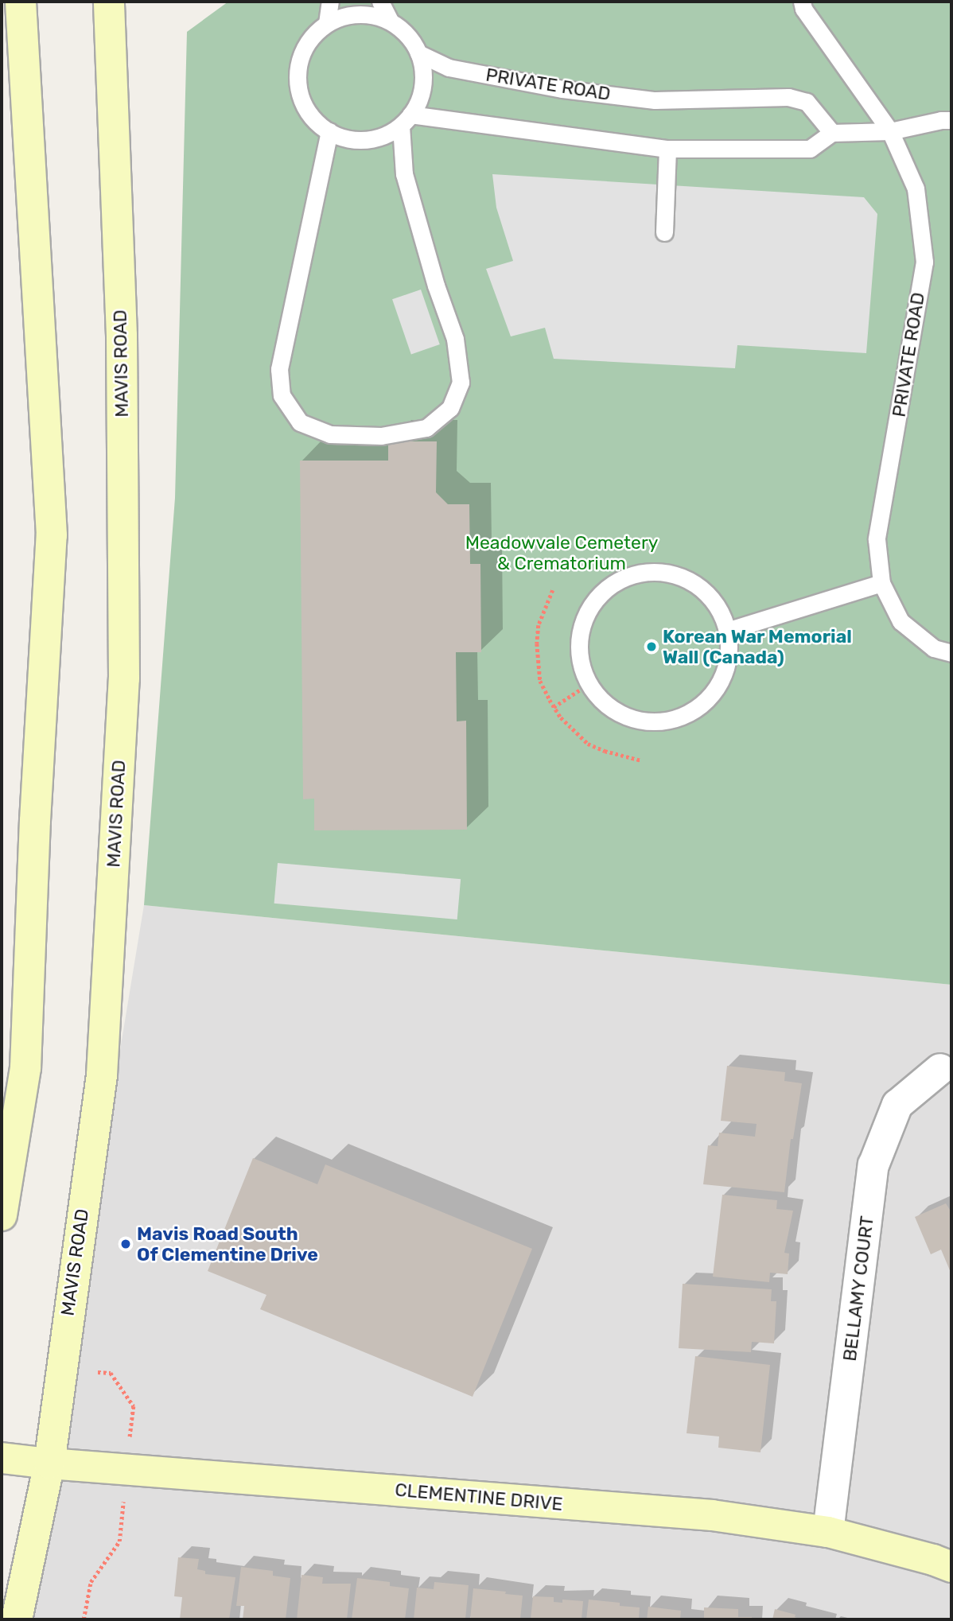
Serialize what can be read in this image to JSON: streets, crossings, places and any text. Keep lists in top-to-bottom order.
{
  "streets": {
    "main road": ["MAVIS ROAD", "CLEMENTINE DRIVE"],
    "street": ["BELLAMY COURT"],
    "lane": ["PRIVATE ROAD"]
  },
  "crossings": [
    ["MAVIS ROAD", "CLEMENTINE DRIVE"],
    ["BELLAMY COURT", "CLEMENTINE DRIVE"]
  ],
  "parks": ["Meadowvale Cemetery & Crematorium"],
  "places": ["Korean War Memorial Wall (Canada)", "Mavis Road South Of Clementine Drive"]
}
